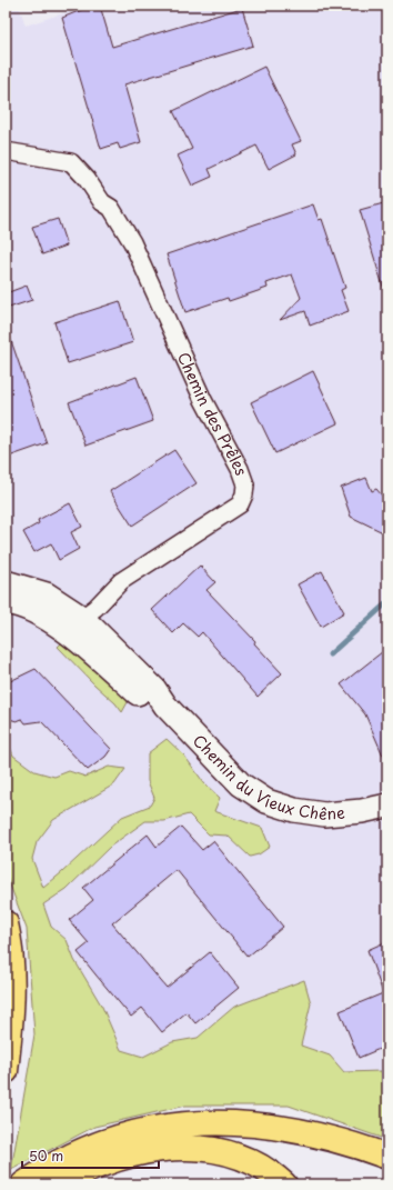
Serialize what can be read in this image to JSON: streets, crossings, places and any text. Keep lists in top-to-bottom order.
{
  "streets": {
    "main road": ["Chemin du Vieux Chêne"],
    "street": ["Chemin des Prêles"]
  },
  "crossings": [
    ["Chemin des Prêles", "Chemin du Vieux Chêne"]
  ],
  "scale_bar": "50 m"
}
